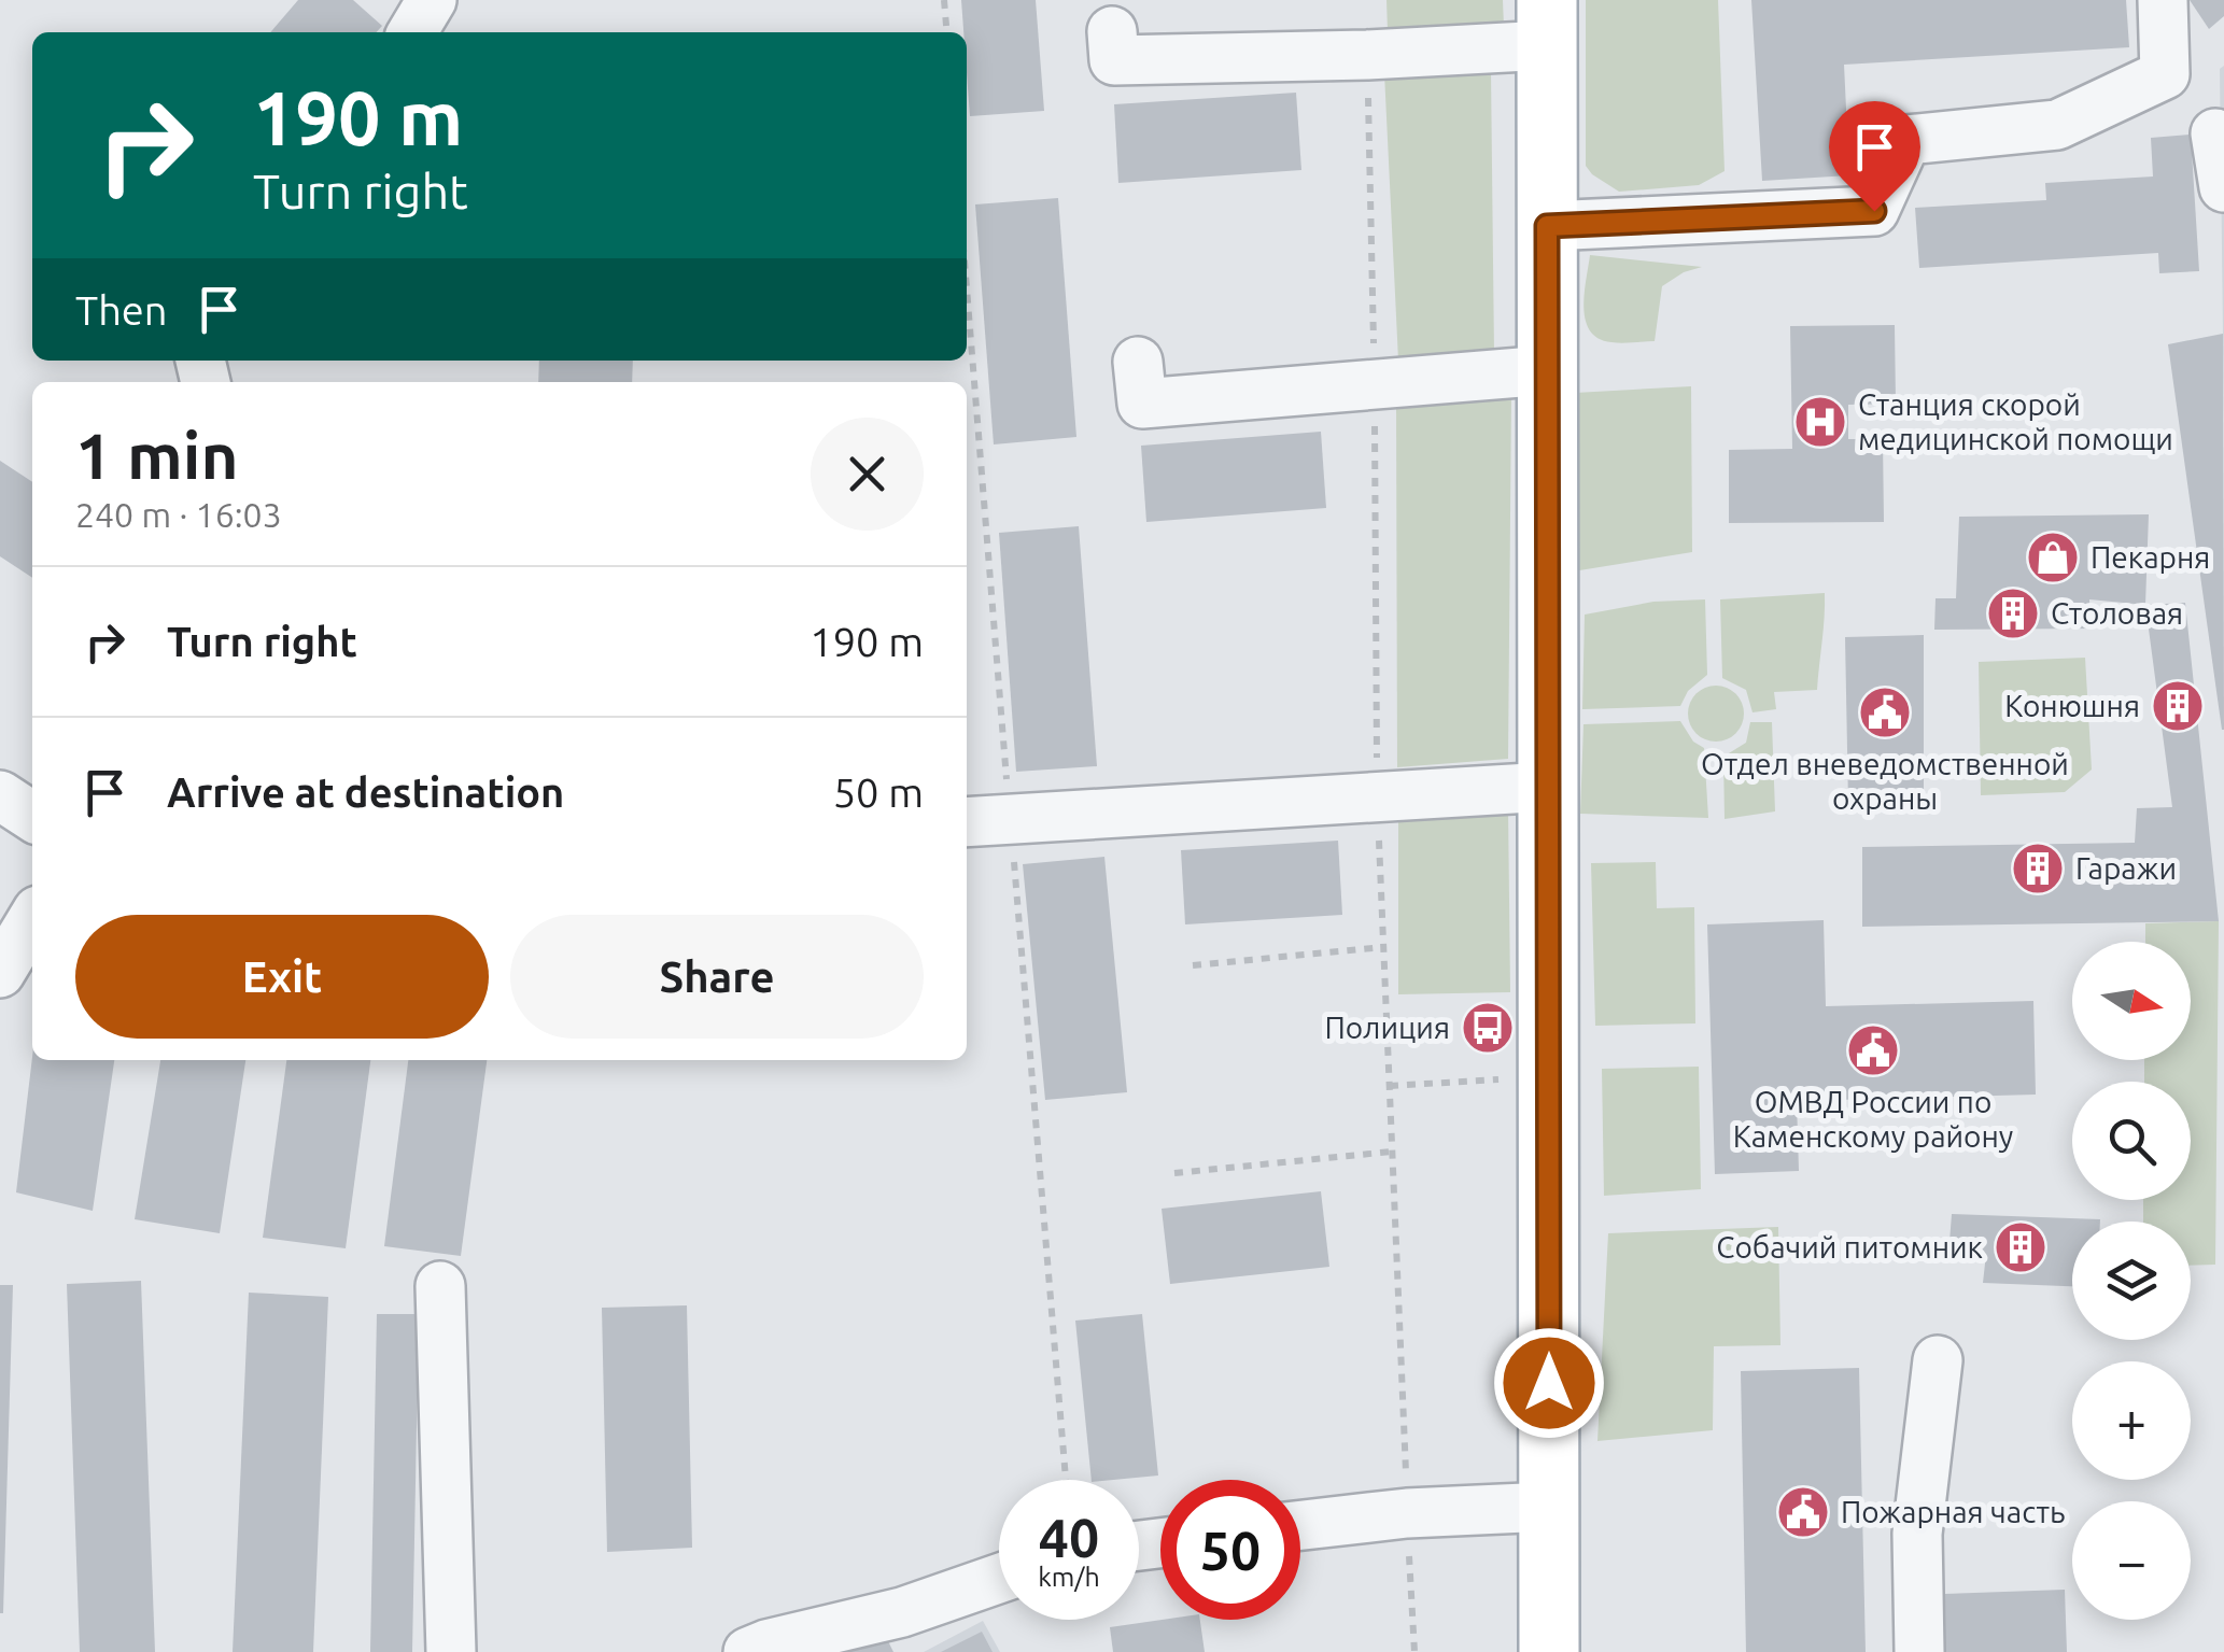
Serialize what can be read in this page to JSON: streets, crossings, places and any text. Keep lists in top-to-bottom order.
{
  "places": {
    "hospital": ["Станция скорой медицинской помощи"],
    "shop": ["Пекарня"],
    "building": [
      "Столовая",
      "Конюшня",
      "Гаражи",
      "Собачий питомник"
    ],
    "public building": ["Отдел вневедомственной охраны", "ОМВД России по Каменскому району", "Пожарная часть"],
    "bus stop": ["Полиция"]
  },
  "north": "right",
  "page": {
    "turn": ["190 m", "Turn right"],
    "then": "Then",
    "heading": ["1 min", "240 m · 16:03"],
    "list": [
      {
        "name": "Turn right",
        "value": "190 m"
      },
      {
        "name": "Arrive at destination",
        "value": "50 m"
      }
    ],
    "buttons": ["Exit", "Share"],
    "map_buttons": ["+", "−"],
    "speed": "40 km/h",
    "limit": "50"
  }
}
